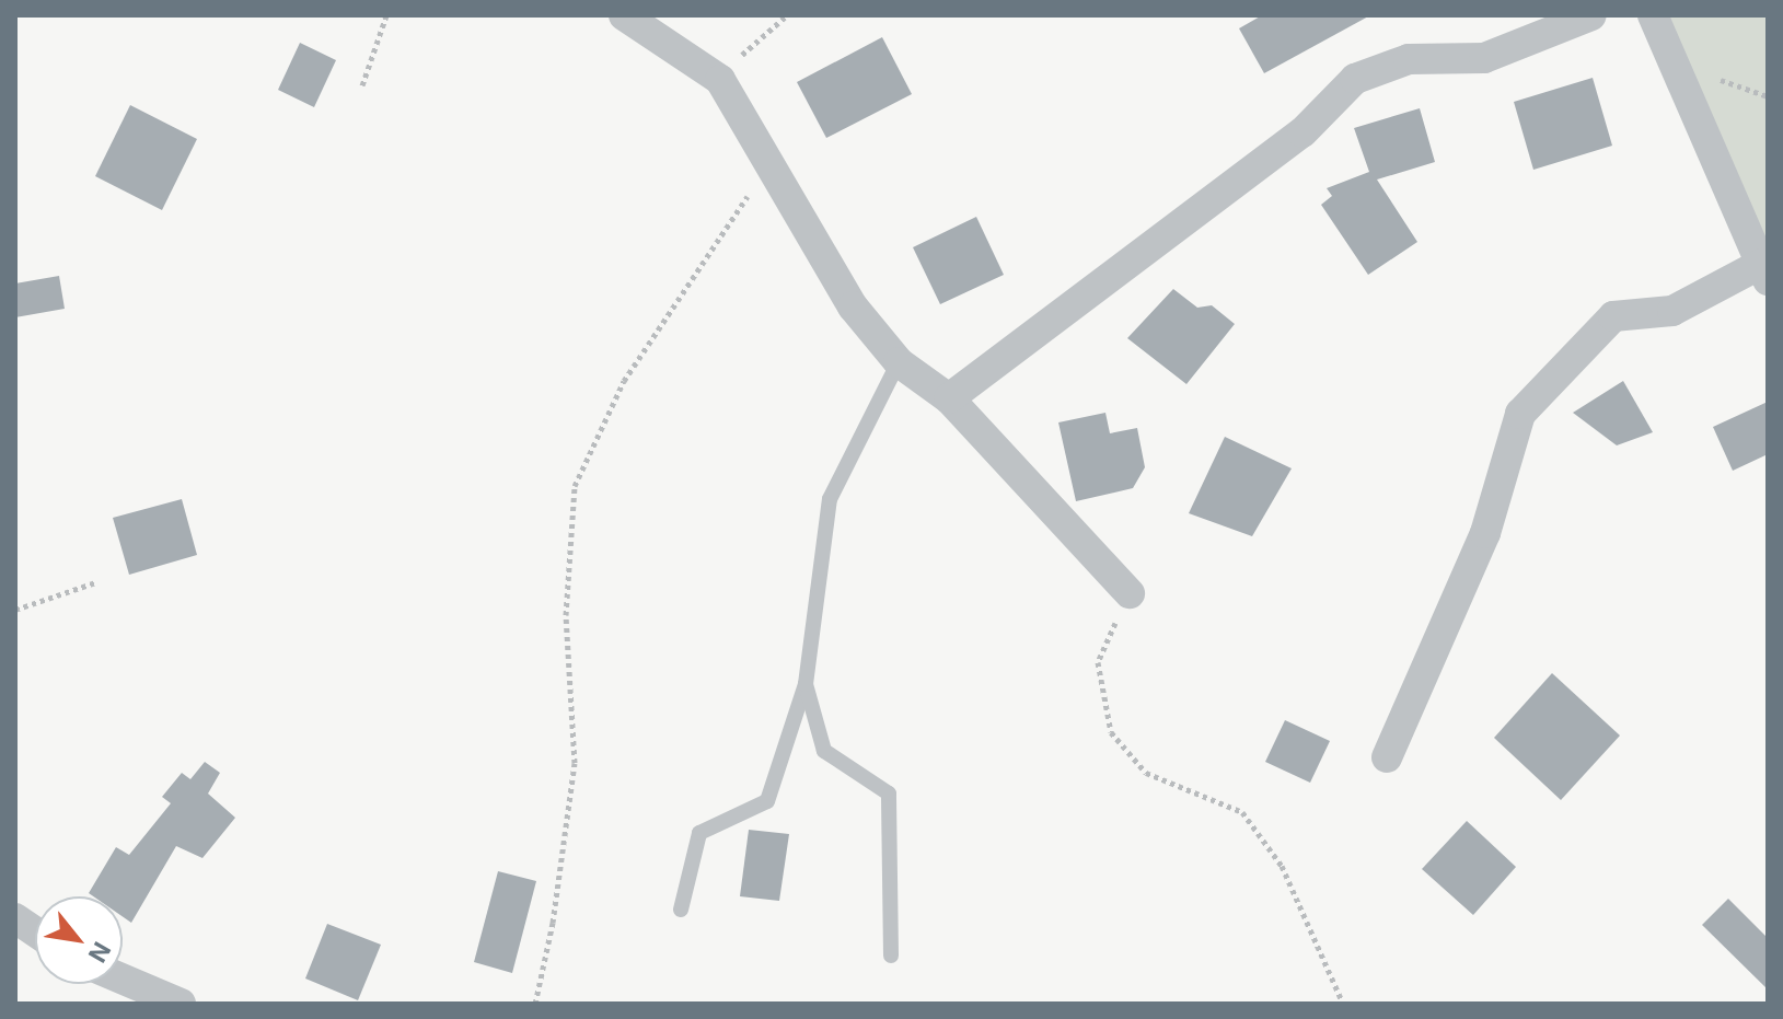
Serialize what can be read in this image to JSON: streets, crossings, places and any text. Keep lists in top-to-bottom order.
{
  "north": "bottom right"
}
